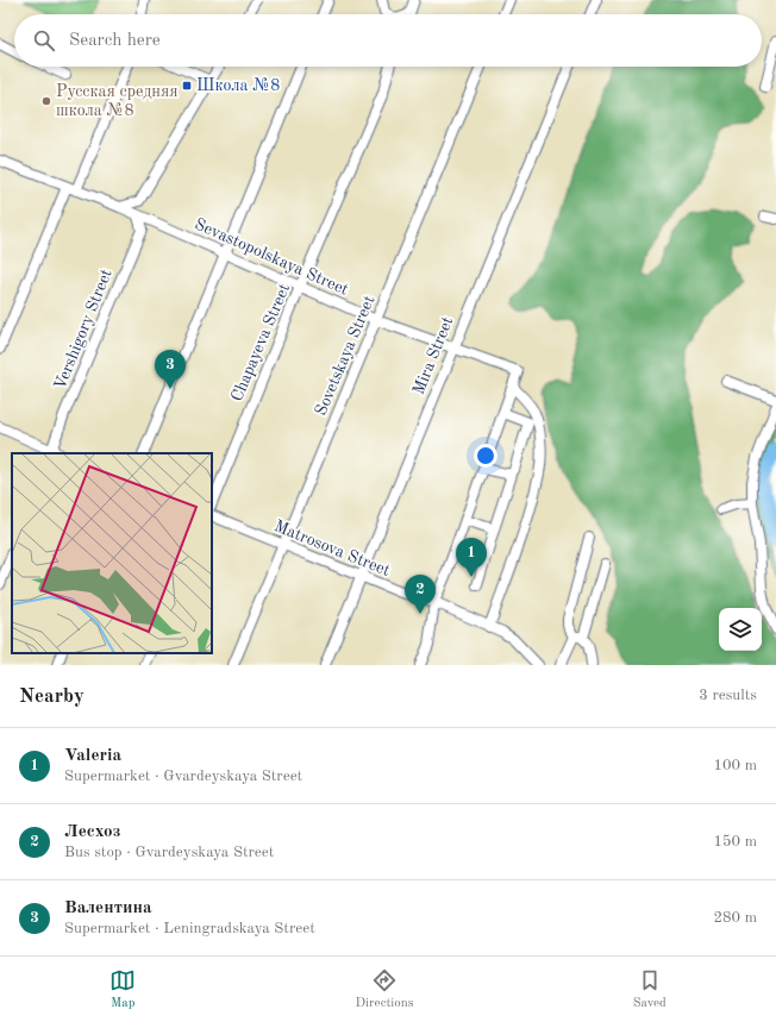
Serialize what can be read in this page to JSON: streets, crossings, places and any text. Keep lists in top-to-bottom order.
{
  "streets": {
    "street": [
      "Sevastopolskaya Street",
      "Vershigory Street",
      "Chapayeva Street",
      "Sovetskaya Street",
      "Mira Street",
      "Matrosova Street"
    ]
  },
  "crossings": [
    ["Sevastopolskaya Street", "Vershigory Street"],
    ["Sevastopolskaya Street", "Chapayeva Street"],
    ["Sevastopolskaya Street", "Sovetskaya Street"],
    ["Sevastopolskaya Street", "Mira Street"],
    ["Sovetskaya Street", "Matrosova Street"],
    ["Mira Street", "Matrosova Street"]
  ],
  "places": {
    "transit": ["Школа №8"],
    "other": ["Русская средняя школа №8"]
  },
  "page": {
    "search": "Search here",
    "pins": ["3", "1", "2"],
    "heading": ["Nearby", "3 results"],
    "list": [
      {
        "mark": "1",
        "name": "Valeria",
        "note": "Supermarket · Gvardeyskaya Street",
        "value": "100 m"
      },
      {
        "mark": "2",
        "name": "Лесхоз",
        "note": "Bus stop · Gvardeyskaya Street",
        "value": "150 m"
      },
      {
        "mark": "3",
        "name": "Валентина",
        "note": "Supermarket · Leningradskaya Street",
        "value": "280 m"
      }
    ],
    "nav": ["Map", "Directions", "Saved"]
  }
}
